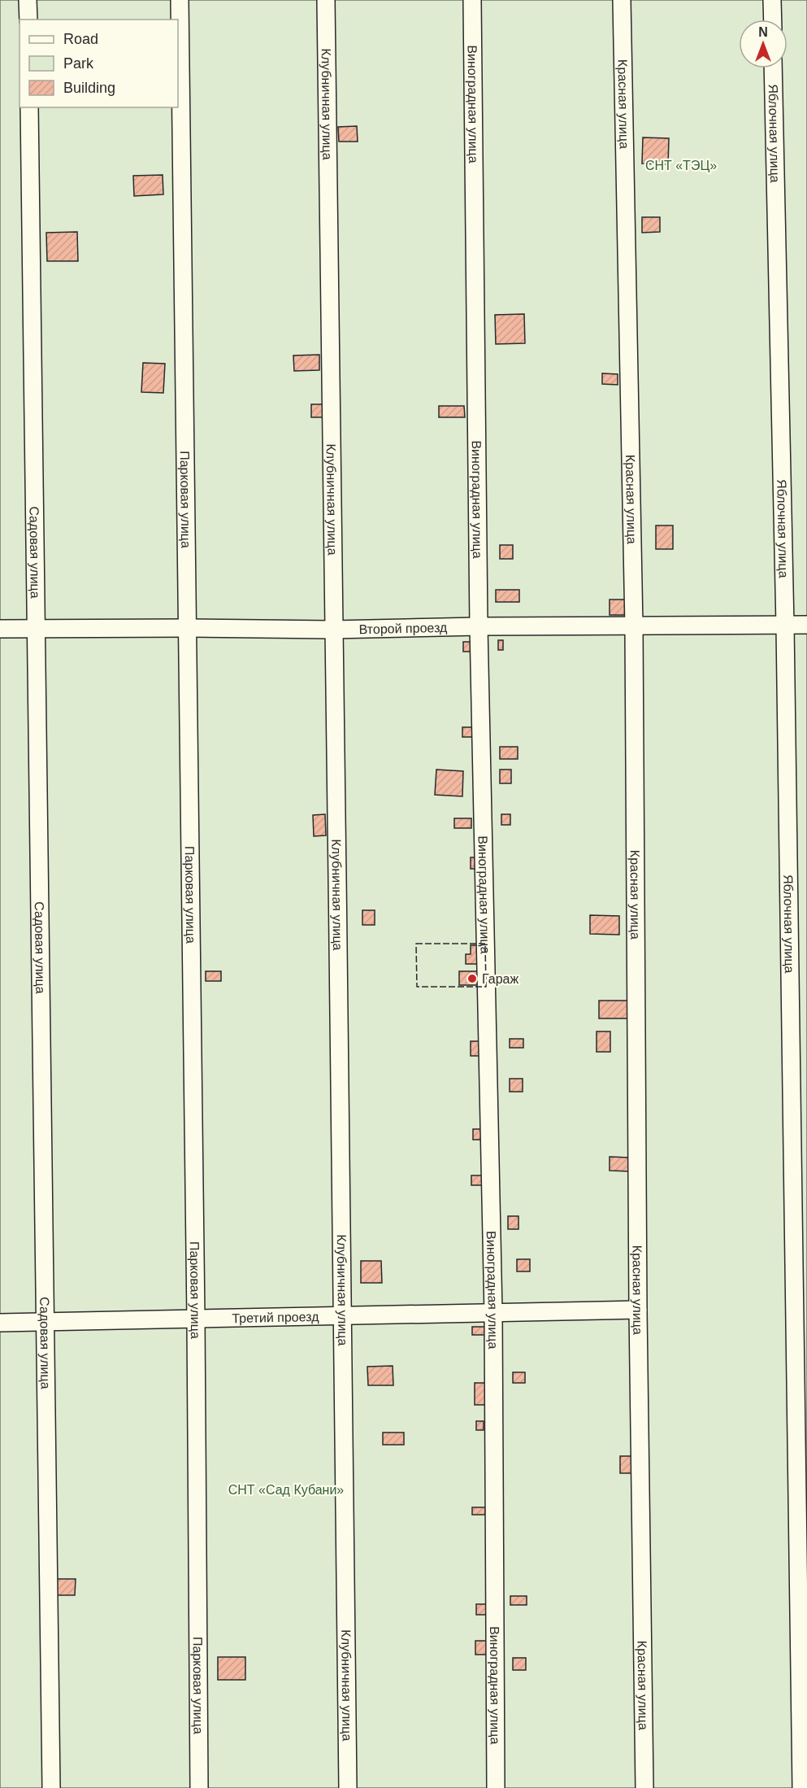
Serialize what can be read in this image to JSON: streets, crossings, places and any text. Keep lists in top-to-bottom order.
{
  "streets": {
    "street": [
      "Клубничная улица",
      "Виноградная улица",
      "Красная улица",
      "Яблочная улица",
      "Парковая улица",
      "Садовая улица",
      "Второй проезд",
      "Третий проезд"
    ]
  },
  "crossings": [
    ["Клубничная улица", "Второй проезд"],
    ["Клубничная улица", "Третий проезд"],
    ["Виноградная улица", "Второй проезд"],
    ["Виноградная улица", "Третий проезд"],
    ["Красная улица", "Второй проезд"],
    ["Красная улица", "Третий проезд"],
    ["Яблочная улица", "Второй проезд"],
    ["Парковая улица", "Второй проезд"],
    ["Парковая улица", "Третий проезд"],
    ["Садовая улица", "Второй проезд"],
    ["Садовая улица", "Третий проезд"]
  ],
  "parks": ["СНТ «ТЭЦ»", "СНТ «Сад Кубани»"],
  "places": ["Гараж"],
  "legend": ["Road", "Park", "Building"],
  "north": "top"
}
